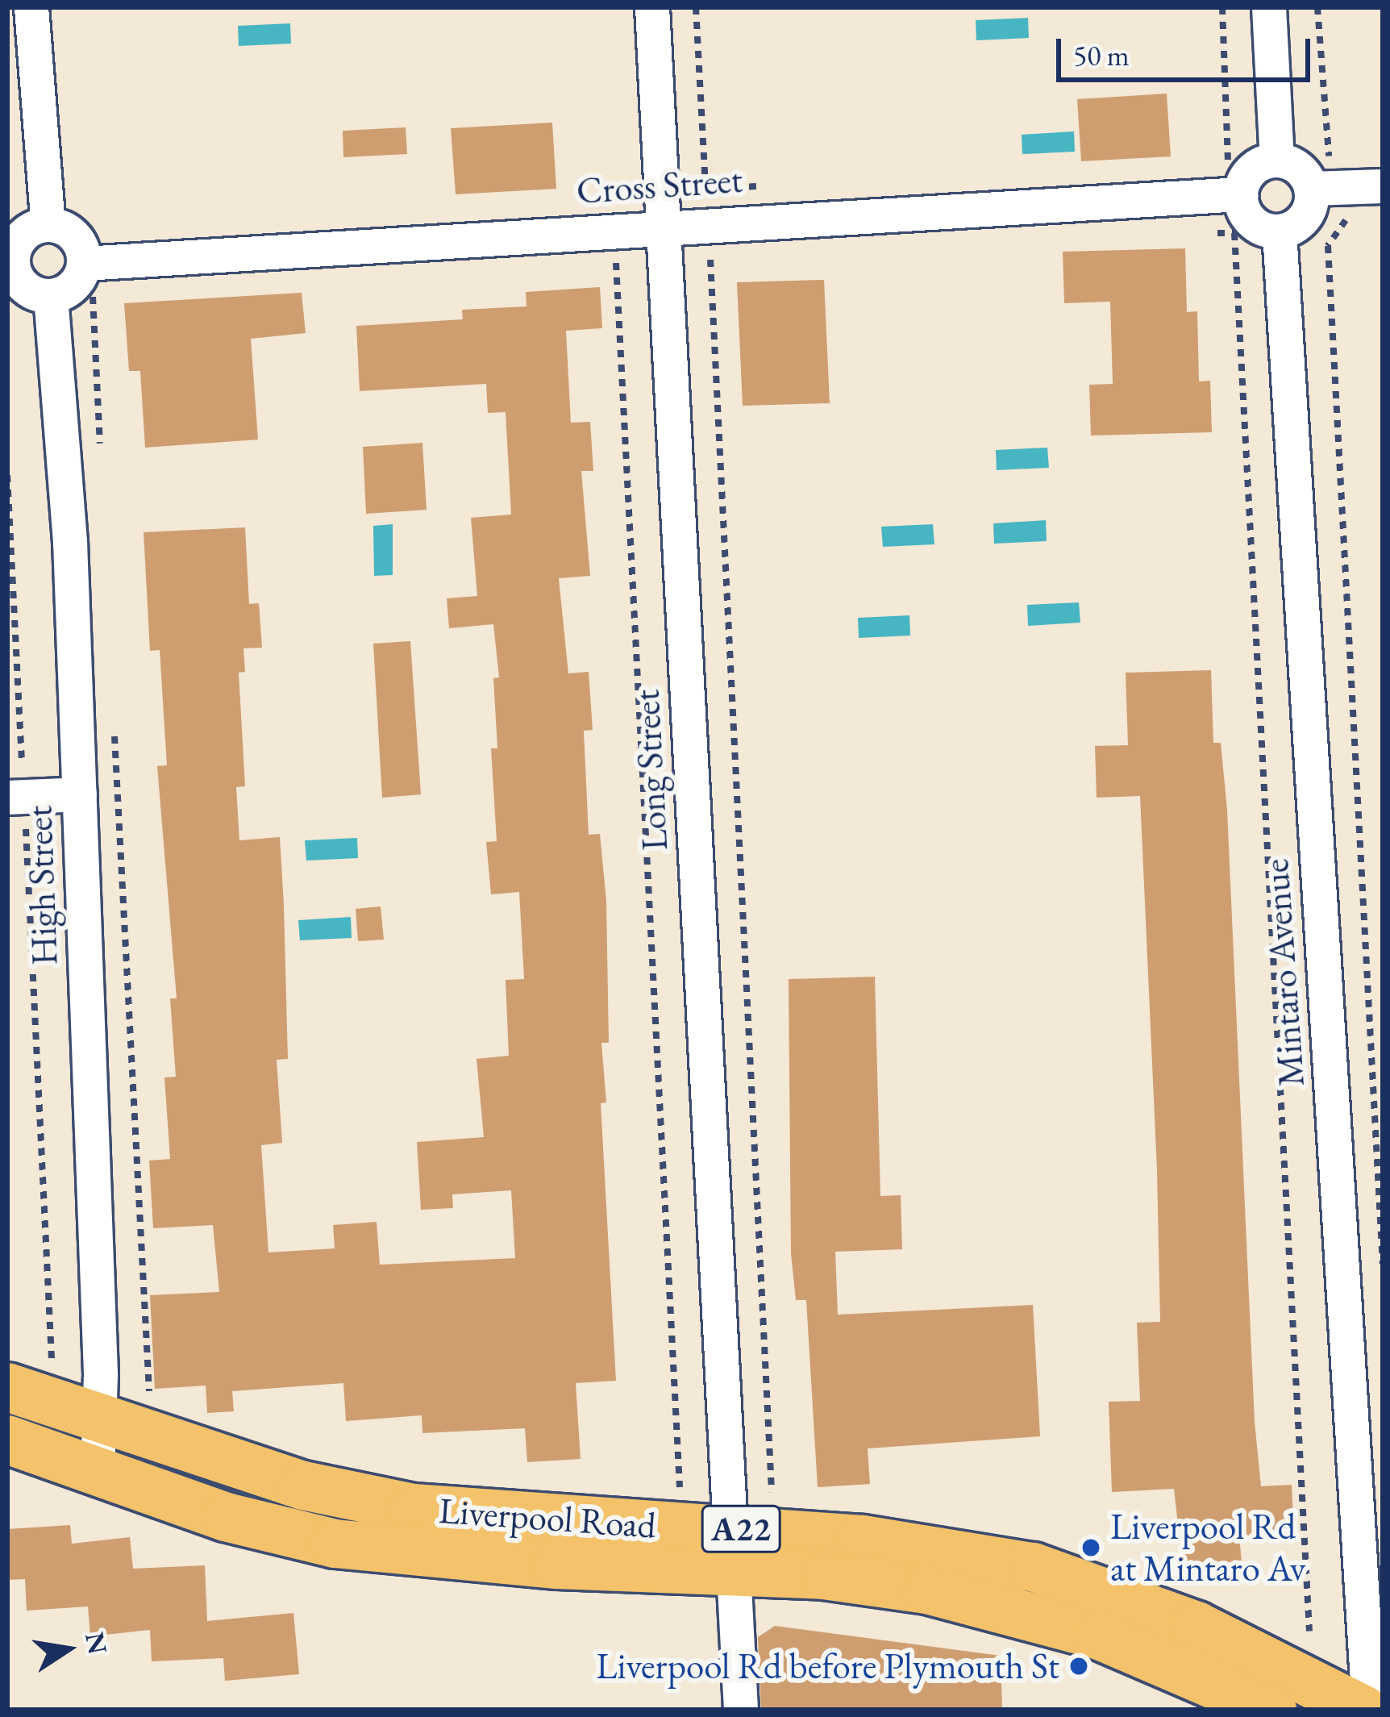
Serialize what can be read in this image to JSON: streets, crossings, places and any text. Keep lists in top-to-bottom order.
{
  "streets": {
    "highway": ["Liverpool Road", "A22"],
    "street": [
      "Cross Street",
      "Long Street",
      "High Street",
      "Mintaro Avenue"
    ]
  },
  "crossings": [
    ["Cross Street", "Long Street"],
    ["Cross Street", "High Street"],
    ["Cross Street", "Mintaro Avenue"],
    ["Long Street", "Liverpool Road"],
    ["High Street", "Liverpool Road"],
    ["Mintaro Avenue", "Liverpool Road"]
  ],
  "places": ["Liverpool Rd at Mintaro Av", "Liverpool Rd before Plymouth St"],
  "scale_bar": "50 m",
  "north": "right"
}
